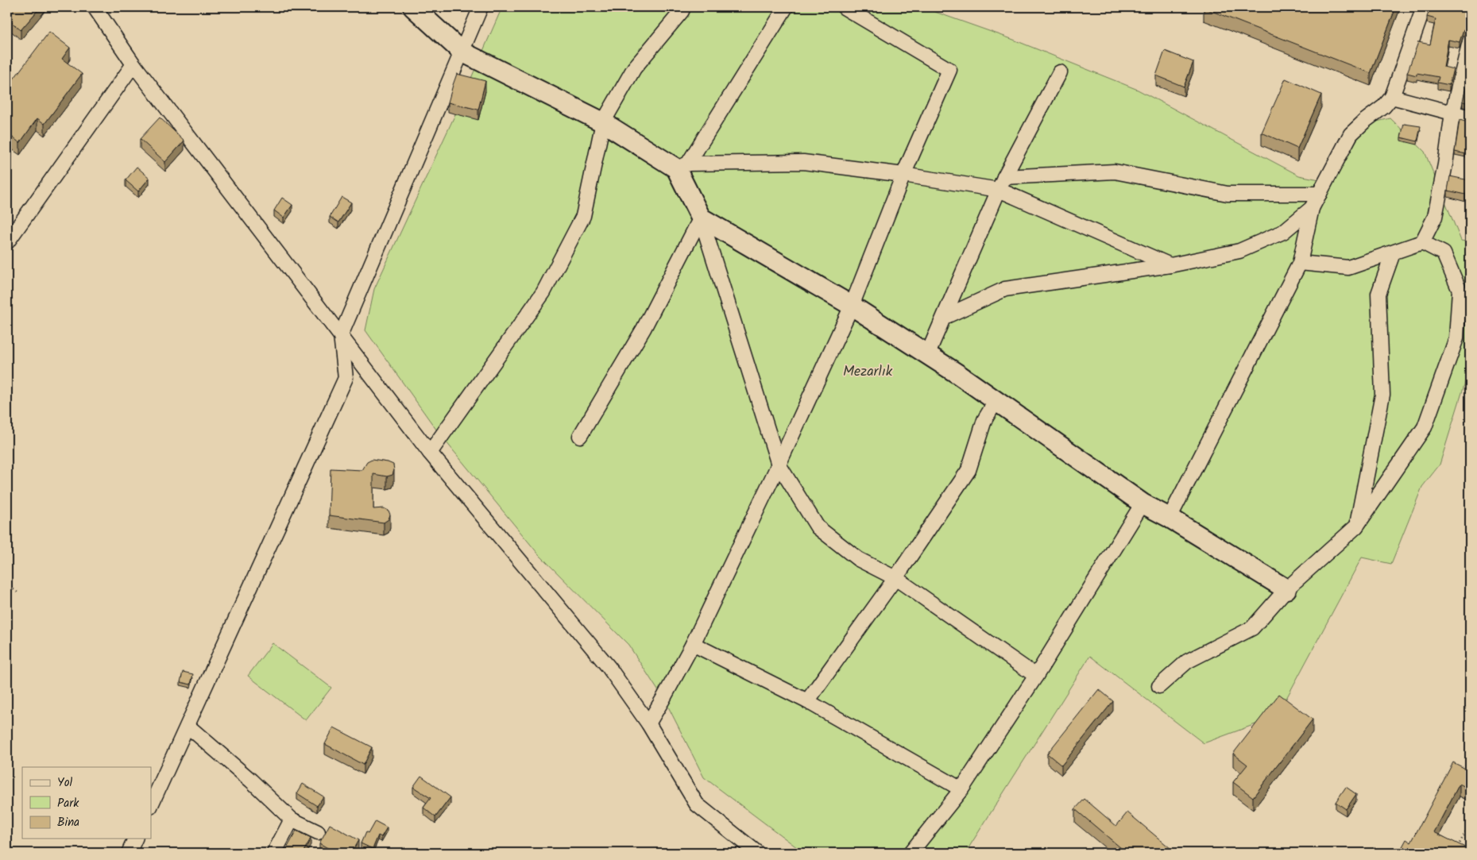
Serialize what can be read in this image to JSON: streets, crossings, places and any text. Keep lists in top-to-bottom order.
{
  "parks": ["Mezarlık"],
  "legend": ["Yol", "Park", "Bina"]
}
